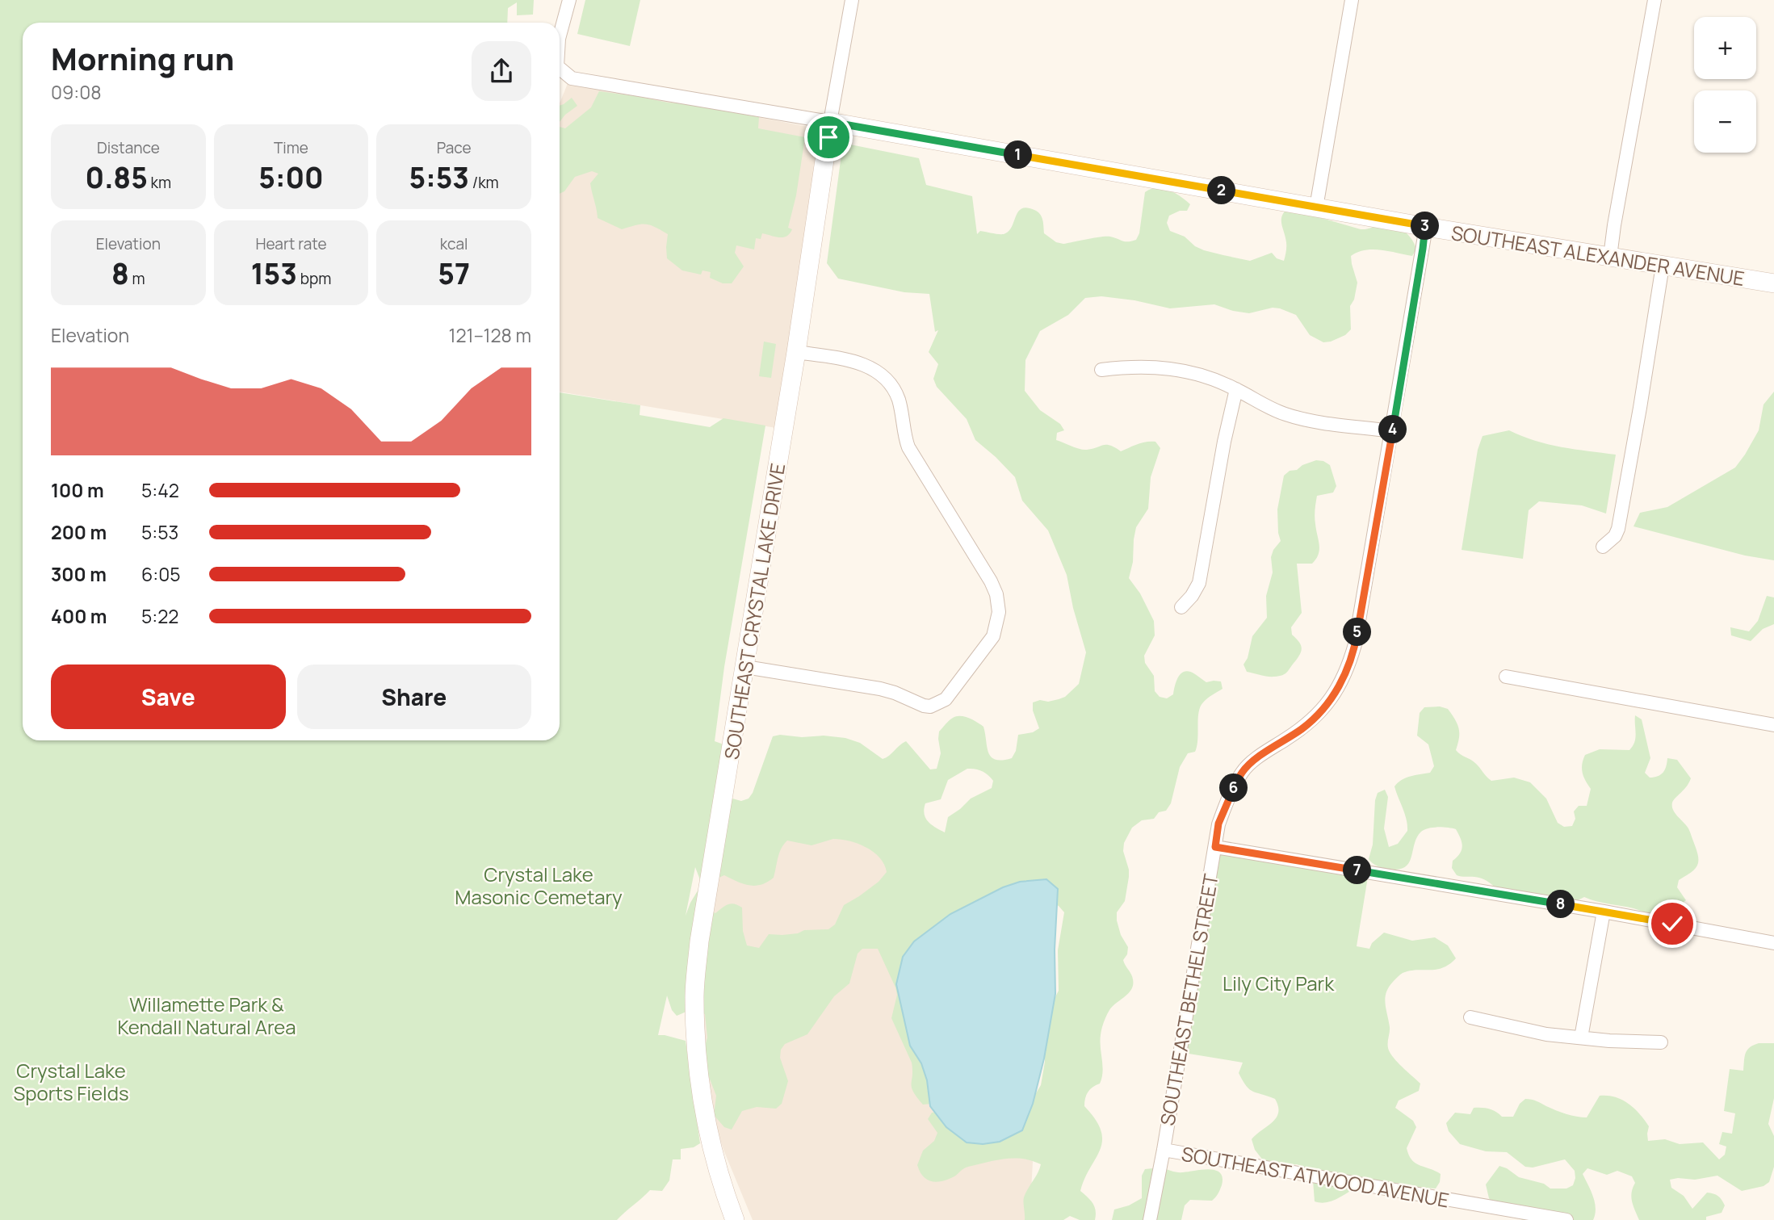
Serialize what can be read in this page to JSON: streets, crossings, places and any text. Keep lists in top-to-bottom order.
{
  "streets": {
    "street": [
      "SOUTHEAST ALEXANDER AVENUE",
      "SOUTHEAST CRYSTAL LAKE DRIVE",
      "SOUTHEAST BETHEL STREET",
      "SOUTHEAST ATWOOD AVENUE"
    ]
  },
  "crossings": [
    ["SOUTHEAST ALEXANDER AVENUE", "SOUTHEAST CRYSTAL LAKE DRIVE"],
    ["SOUTHEAST ALEXANDER AVENUE", "SOUTHEAST BETHEL STREET"],
    ["SOUTHEAST BETHEL STREET", "SOUTHEAST ATWOOD AVENUE"]
  ],
  "parks": [
    "Crystal Lake Masonic Cemetary",
    "Lily City Park",
    "Willamette Park & Kendall Natural Area",
    "Crystal Lake Sports Fields"
  ],
  "page": {
    "map_buttons": ["+", "−"],
    "heading": ["Morning run", "09:08"],
    "stats": [
      ["Distance", "0.85 km"],
      ["Time", "5:00"],
      ["Pace", "5:53 /km"],
      ["Elevation", "8 m"],
      ["Heart rate", "153 bpm"],
      ["kcal", "57"]
    ],
    "pins": [
      "1",
      "2",
      "3",
      "4",
      "5",
      "6",
      "7",
      "8"
    ],
    "chart": ["Elevation", "121–128 m"],
    "list": [
      {
        "name": "100 m",
        "note": "5:42"
      },
      {
        "name": "200 m",
        "note": "5:53"
      },
      {
        "name": "300 m",
        "note": "6:05"
      },
      {
        "name": "400 m",
        "note": "5:22"
      }
    ],
    "buttons": ["Save", "Share"]
  }
}
